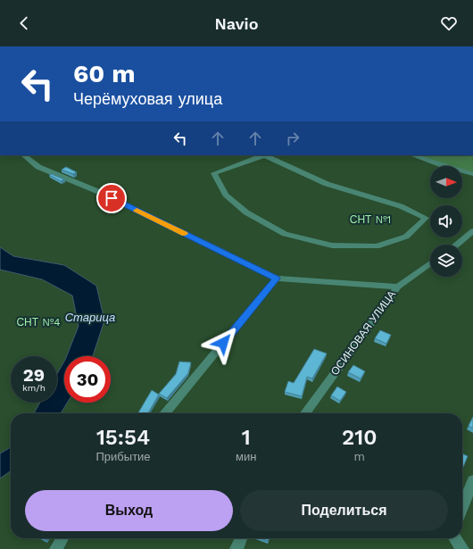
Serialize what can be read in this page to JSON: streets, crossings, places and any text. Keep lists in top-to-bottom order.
{
  "streets": {
    "street": ["ОСИНОВАЯ УЛИЦА"]
  },
  "water": ["Старица"],
  "parks": ["СНТ №1", "СНТ №4"],
  "north": "right",
  "page": {
    "header": "Navio",
    "turn": ["60 m", "Черёмуховая улица"],
    "speed": "29 km/h",
    "limit": "30",
    "eta": [
      "15:54",
      "Прибытие",
      "1",
      "мин",
      "210",
      "m"
    ],
    "buttons": ["Выход", "Поделиться"]
  }
}
